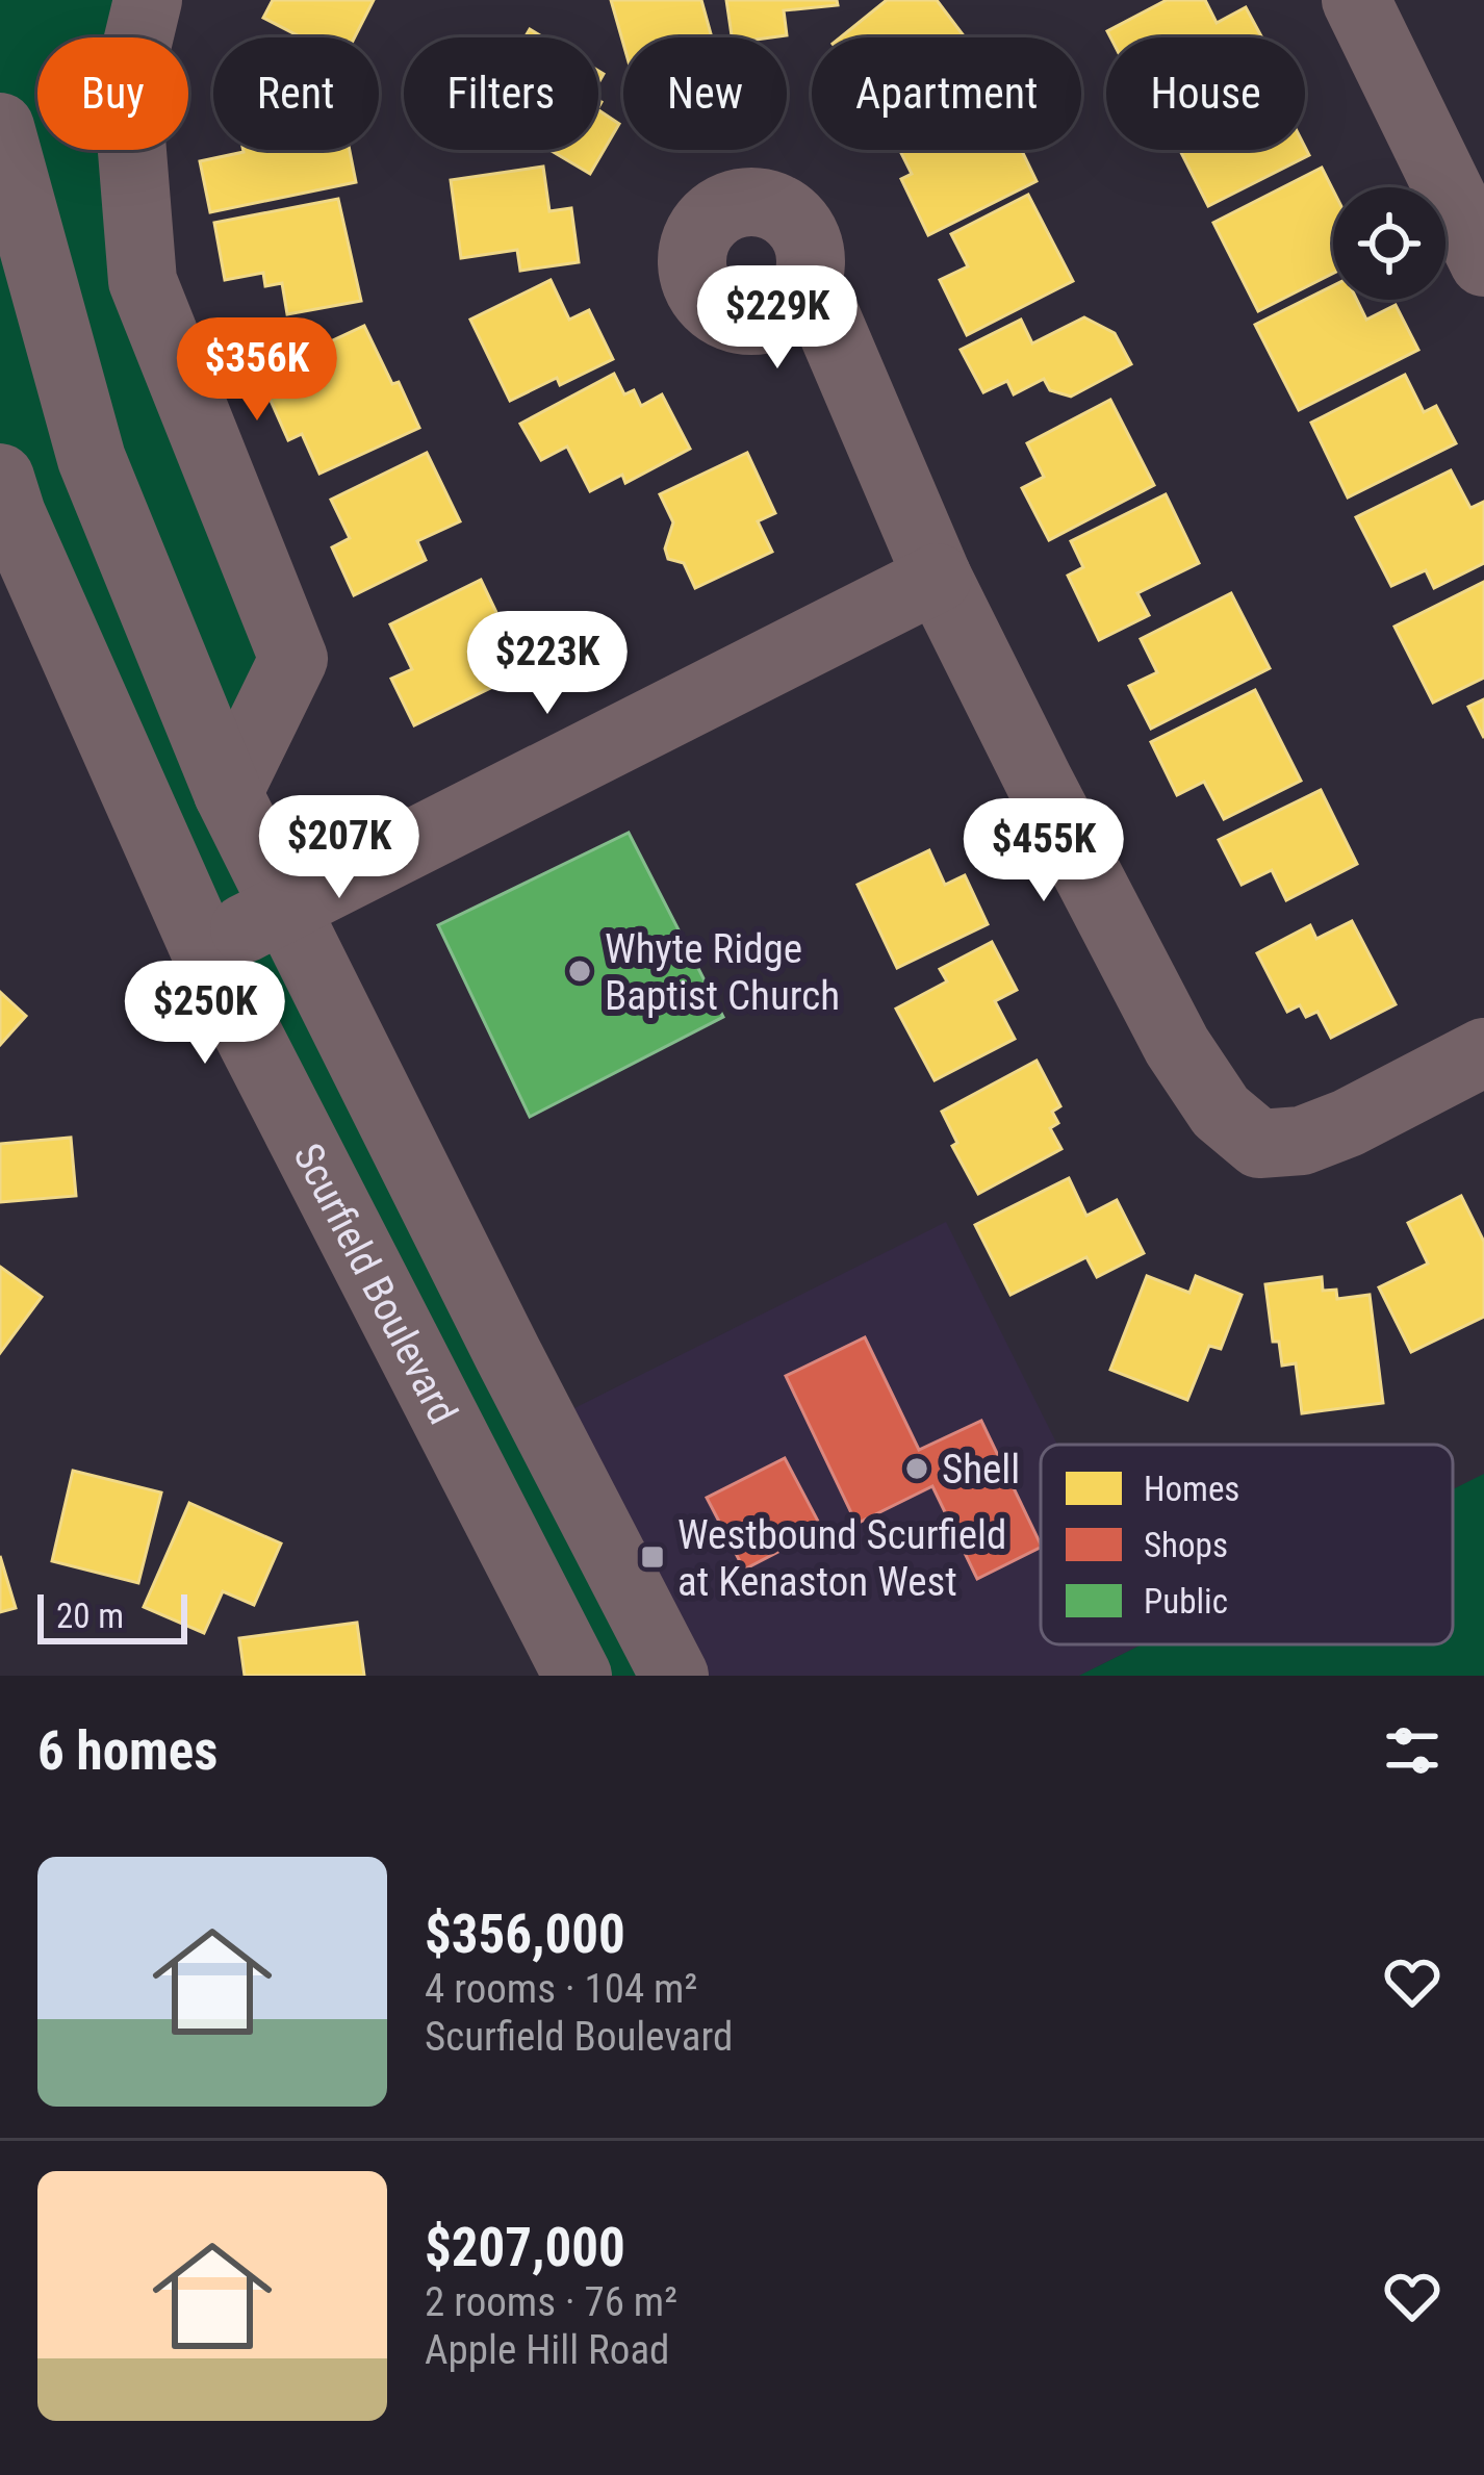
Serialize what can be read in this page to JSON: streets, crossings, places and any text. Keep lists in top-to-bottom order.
{
  "streets": {
    "street": ["Scurfield Boulevard"]
  },
  "places": {
    "other": ["Whyte Ridge Baptist Church", "Shell"],
    "transit": ["Westbound Scurfield at Kenaston West"]
  },
  "legend": ["Homes", "Shops", "Public"],
  "scale_bar": "20 m",
  "page": {
    "chip": [
      "Buy",
      "Rent",
      "Filters",
      "New",
      "Apartment",
      "House"
    ],
    "price": [
      "$229K",
      "$356K",
      "$223K",
      "$207K",
      "$455K",
      "$250K"
    ],
    "scale": "20 m",
    "heading": "6 homes",
    "list": [
      {
        "name": "$356,000",
        "note": "4 rooms · 104 m² · Scurfield Boulevard"
      },
      {
        "name": "$207,000",
        "note": "2 rooms · 76 m² · Apple Hill Road"
      }
    ]
  }
}
